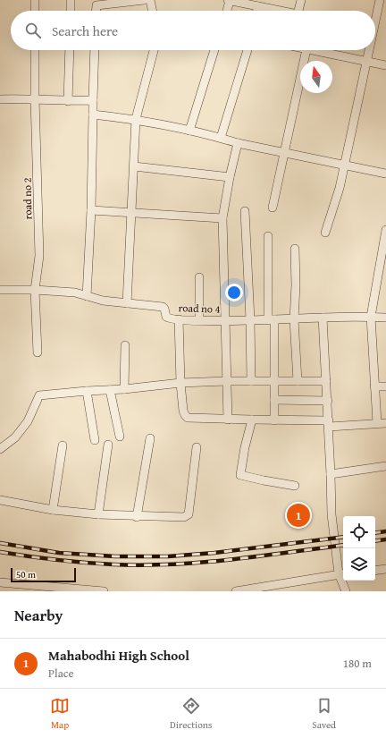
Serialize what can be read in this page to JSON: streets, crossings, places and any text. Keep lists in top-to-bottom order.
{
  "streets": {
    "street": ["road no 2", "road no 4"]
  },
  "crossings": [
    ["road no 2", "road no 4"]
  ],
  "scale_bar": "50 m",
  "north": "top",
  "page": {
    "search": "Search here",
    "pins": "1",
    "scale": "50 m",
    "heading": "Nearby",
    "list": [
      {
        "mark": "1",
        "name": "Mahabodhi High School",
        "note": "Place",
        "value": "180 m"
      }
    ],
    "nav": ["Map", "Directions", "Saved"]
  }
}
